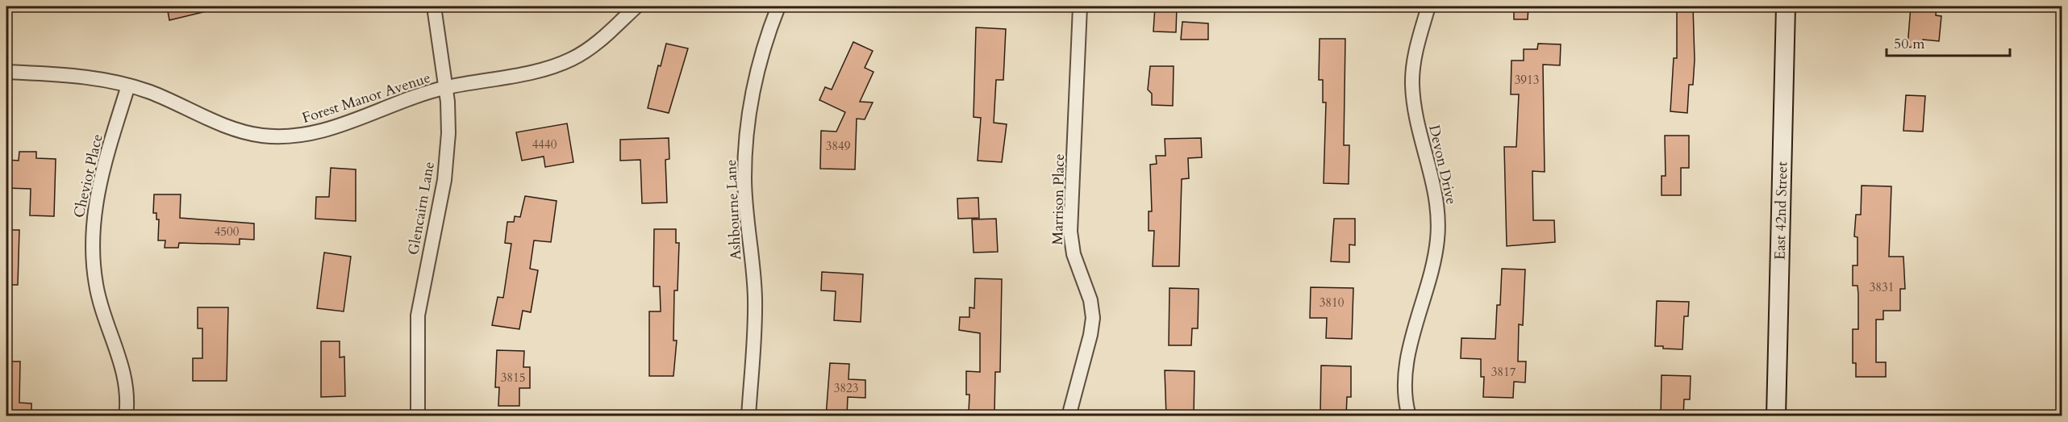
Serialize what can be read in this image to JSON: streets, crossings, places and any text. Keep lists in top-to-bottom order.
{
  "streets": {
    "street": [
      "Forest Manor Avenue",
      "Devon Drive",
      "Cheviot Place",
      "Marrison Place",
      "Glencairn Lane",
      "Ashbourne Lane",
      "East 42nd Street"
    ]
  },
  "crossings": [
    ["Forest Manor Avenue", "Cheviot Place"],
    ["Forest Manor Avenue", "Glencairn Lane"]
  ],
  "house_numbers": [
    "3913",
    "4440",
    "3849",
    "4500",
    "3831",
    "3810",
    "3817",
    "3815",
    "3823"
  ],
  "scale_bar": "50 m"
}
